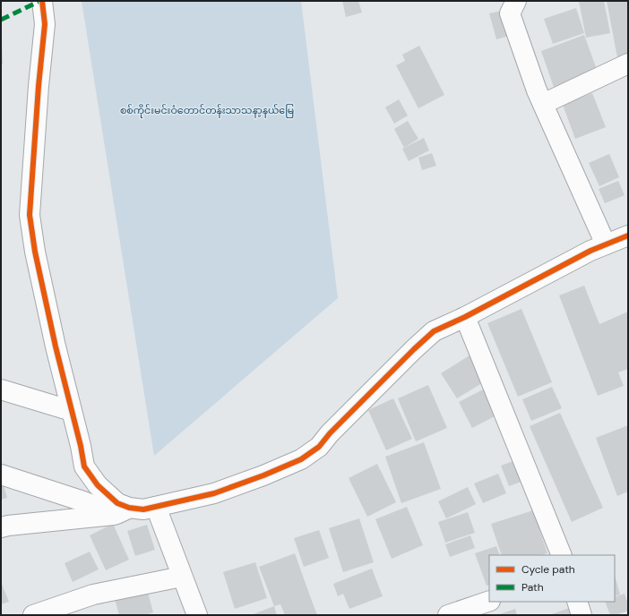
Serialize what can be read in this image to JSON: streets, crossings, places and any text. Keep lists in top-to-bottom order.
{
  "parks": ["စစ်ကိုင်းမင်းဝံတောင်တန်းသာသနာ့နယ်မြေ"],
  "legend": ["Cycle path", "Path"]
}
